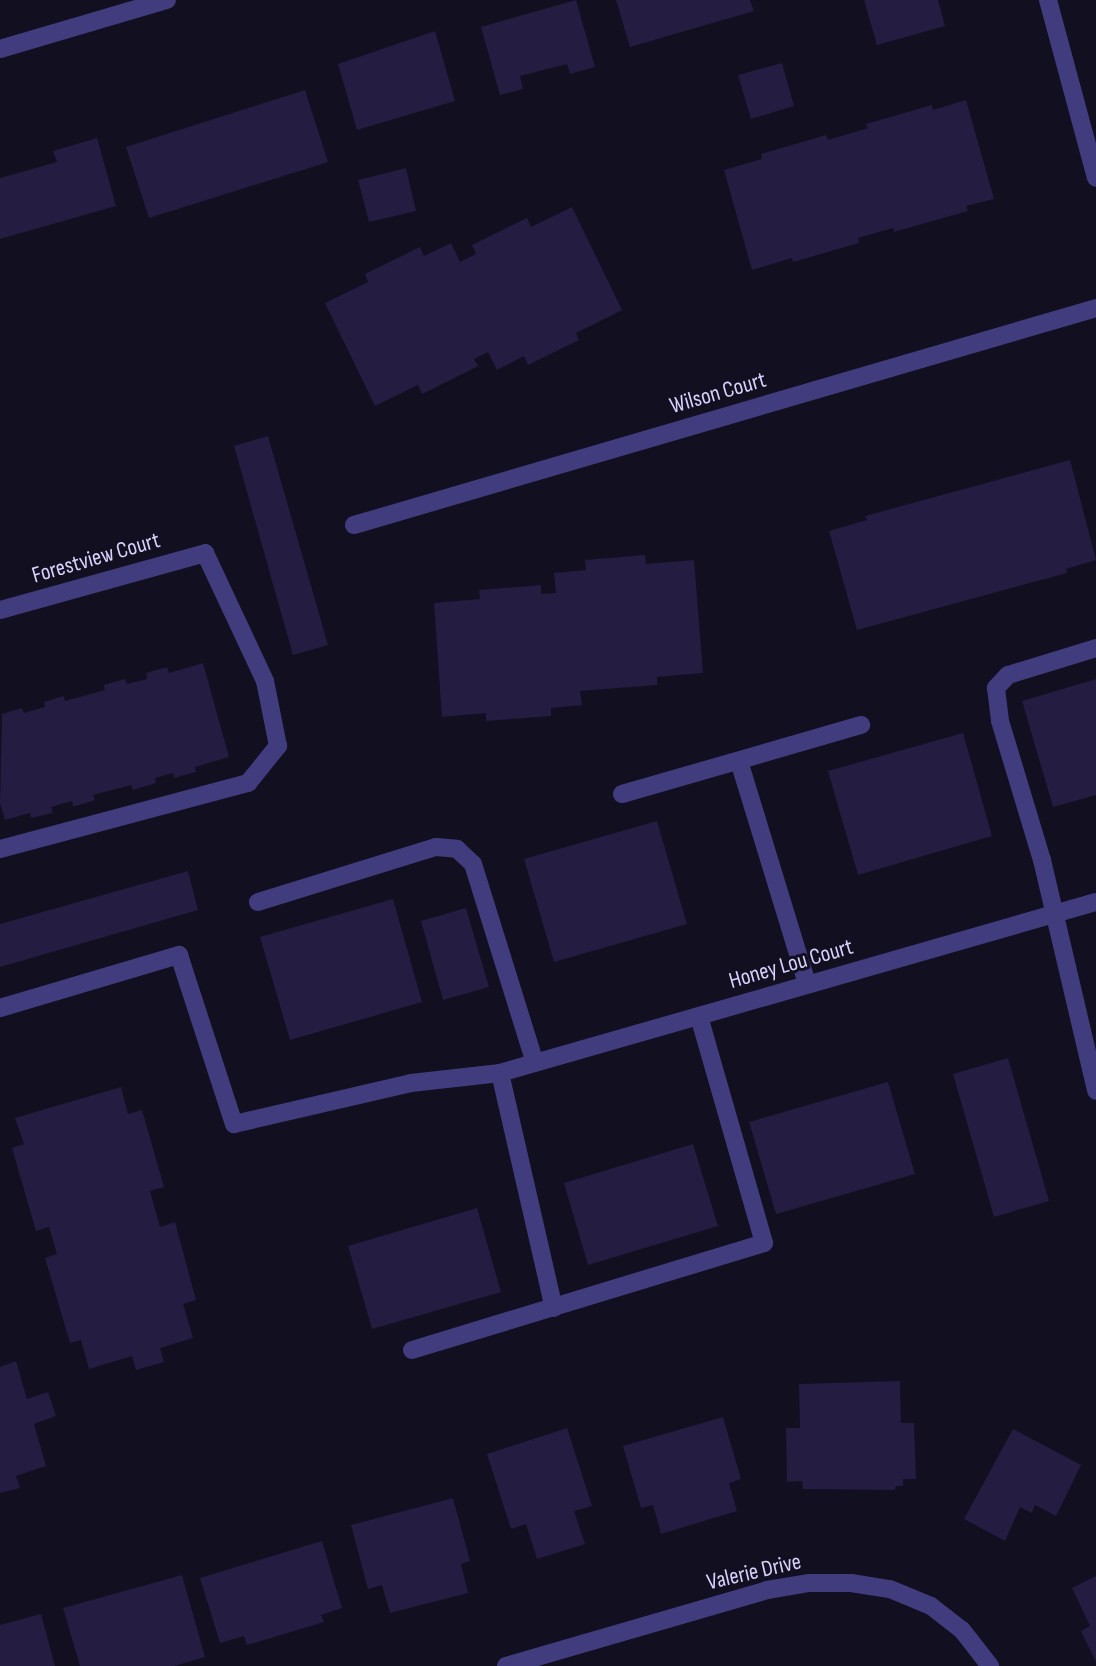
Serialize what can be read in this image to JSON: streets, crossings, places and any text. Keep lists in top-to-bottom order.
{
  "streets": {
    "street": [
      "Wilson Court",
      "Forestview Court",
      "Honey Lou Court",
      "Valerie Drive"
    ]
  }
}
